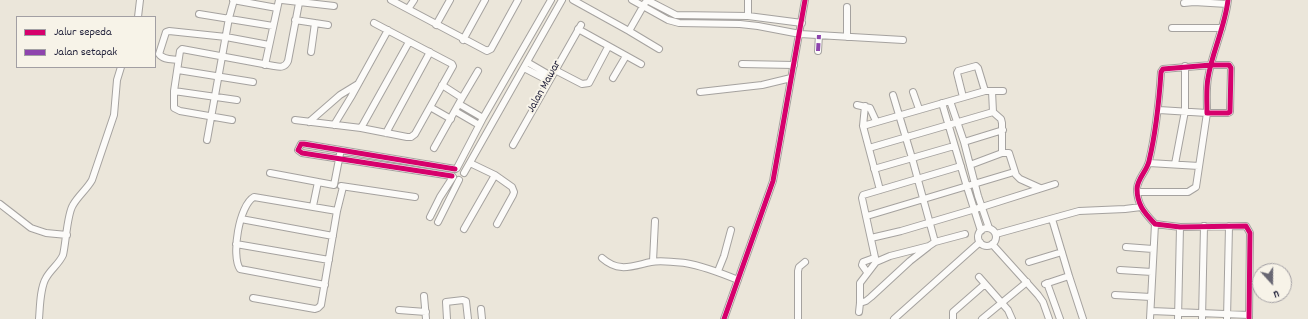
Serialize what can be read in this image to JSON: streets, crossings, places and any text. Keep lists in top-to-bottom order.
{
  "streets": {
    "street": ["Jalan Mawar"]
  },
  "legend": ["Jalur sepeda", "Jalan setapak"],
  "north": "bottom"
}
